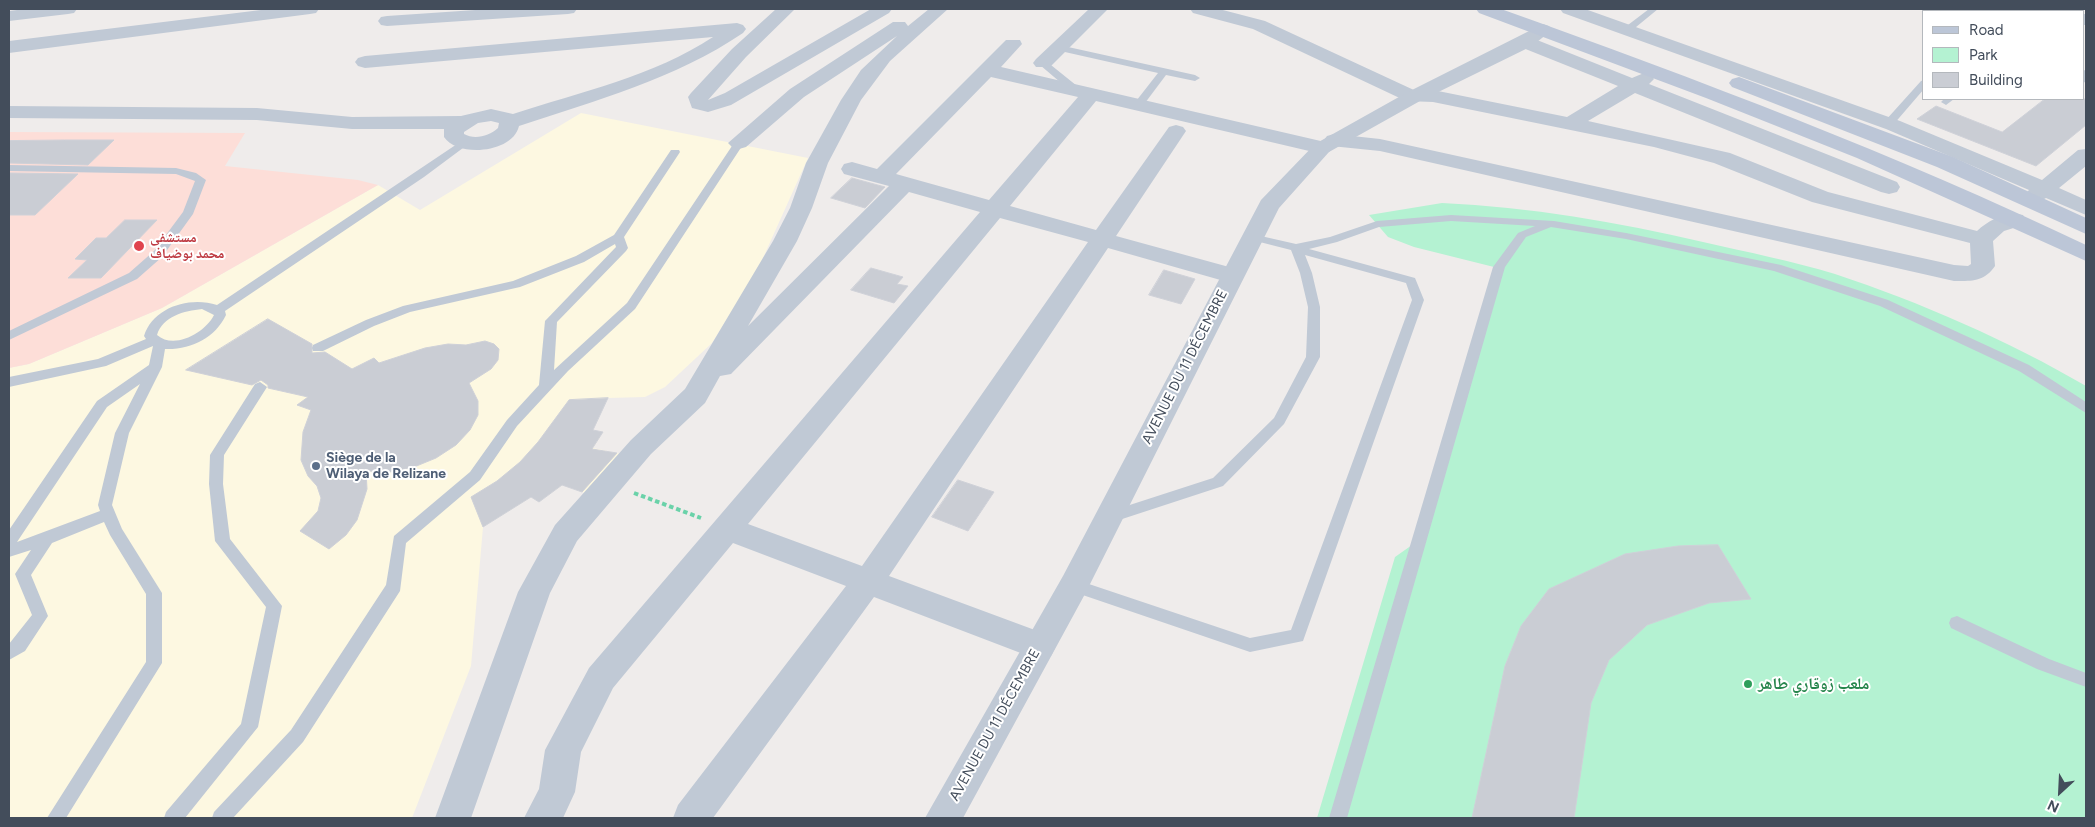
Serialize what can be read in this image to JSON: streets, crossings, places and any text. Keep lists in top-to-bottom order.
{
  "streets": {
    "street": ["AVENUE DU 11 DÉCEMBRE"]
  },
  "places": ["مستشفى محمد بوضياف", "Siège de la Wilaya de Relizane", "ملعب زوقاري طاهر"],
  "legend": ["Road", "Park", "Building"],
  "north": "bottom left"
}
